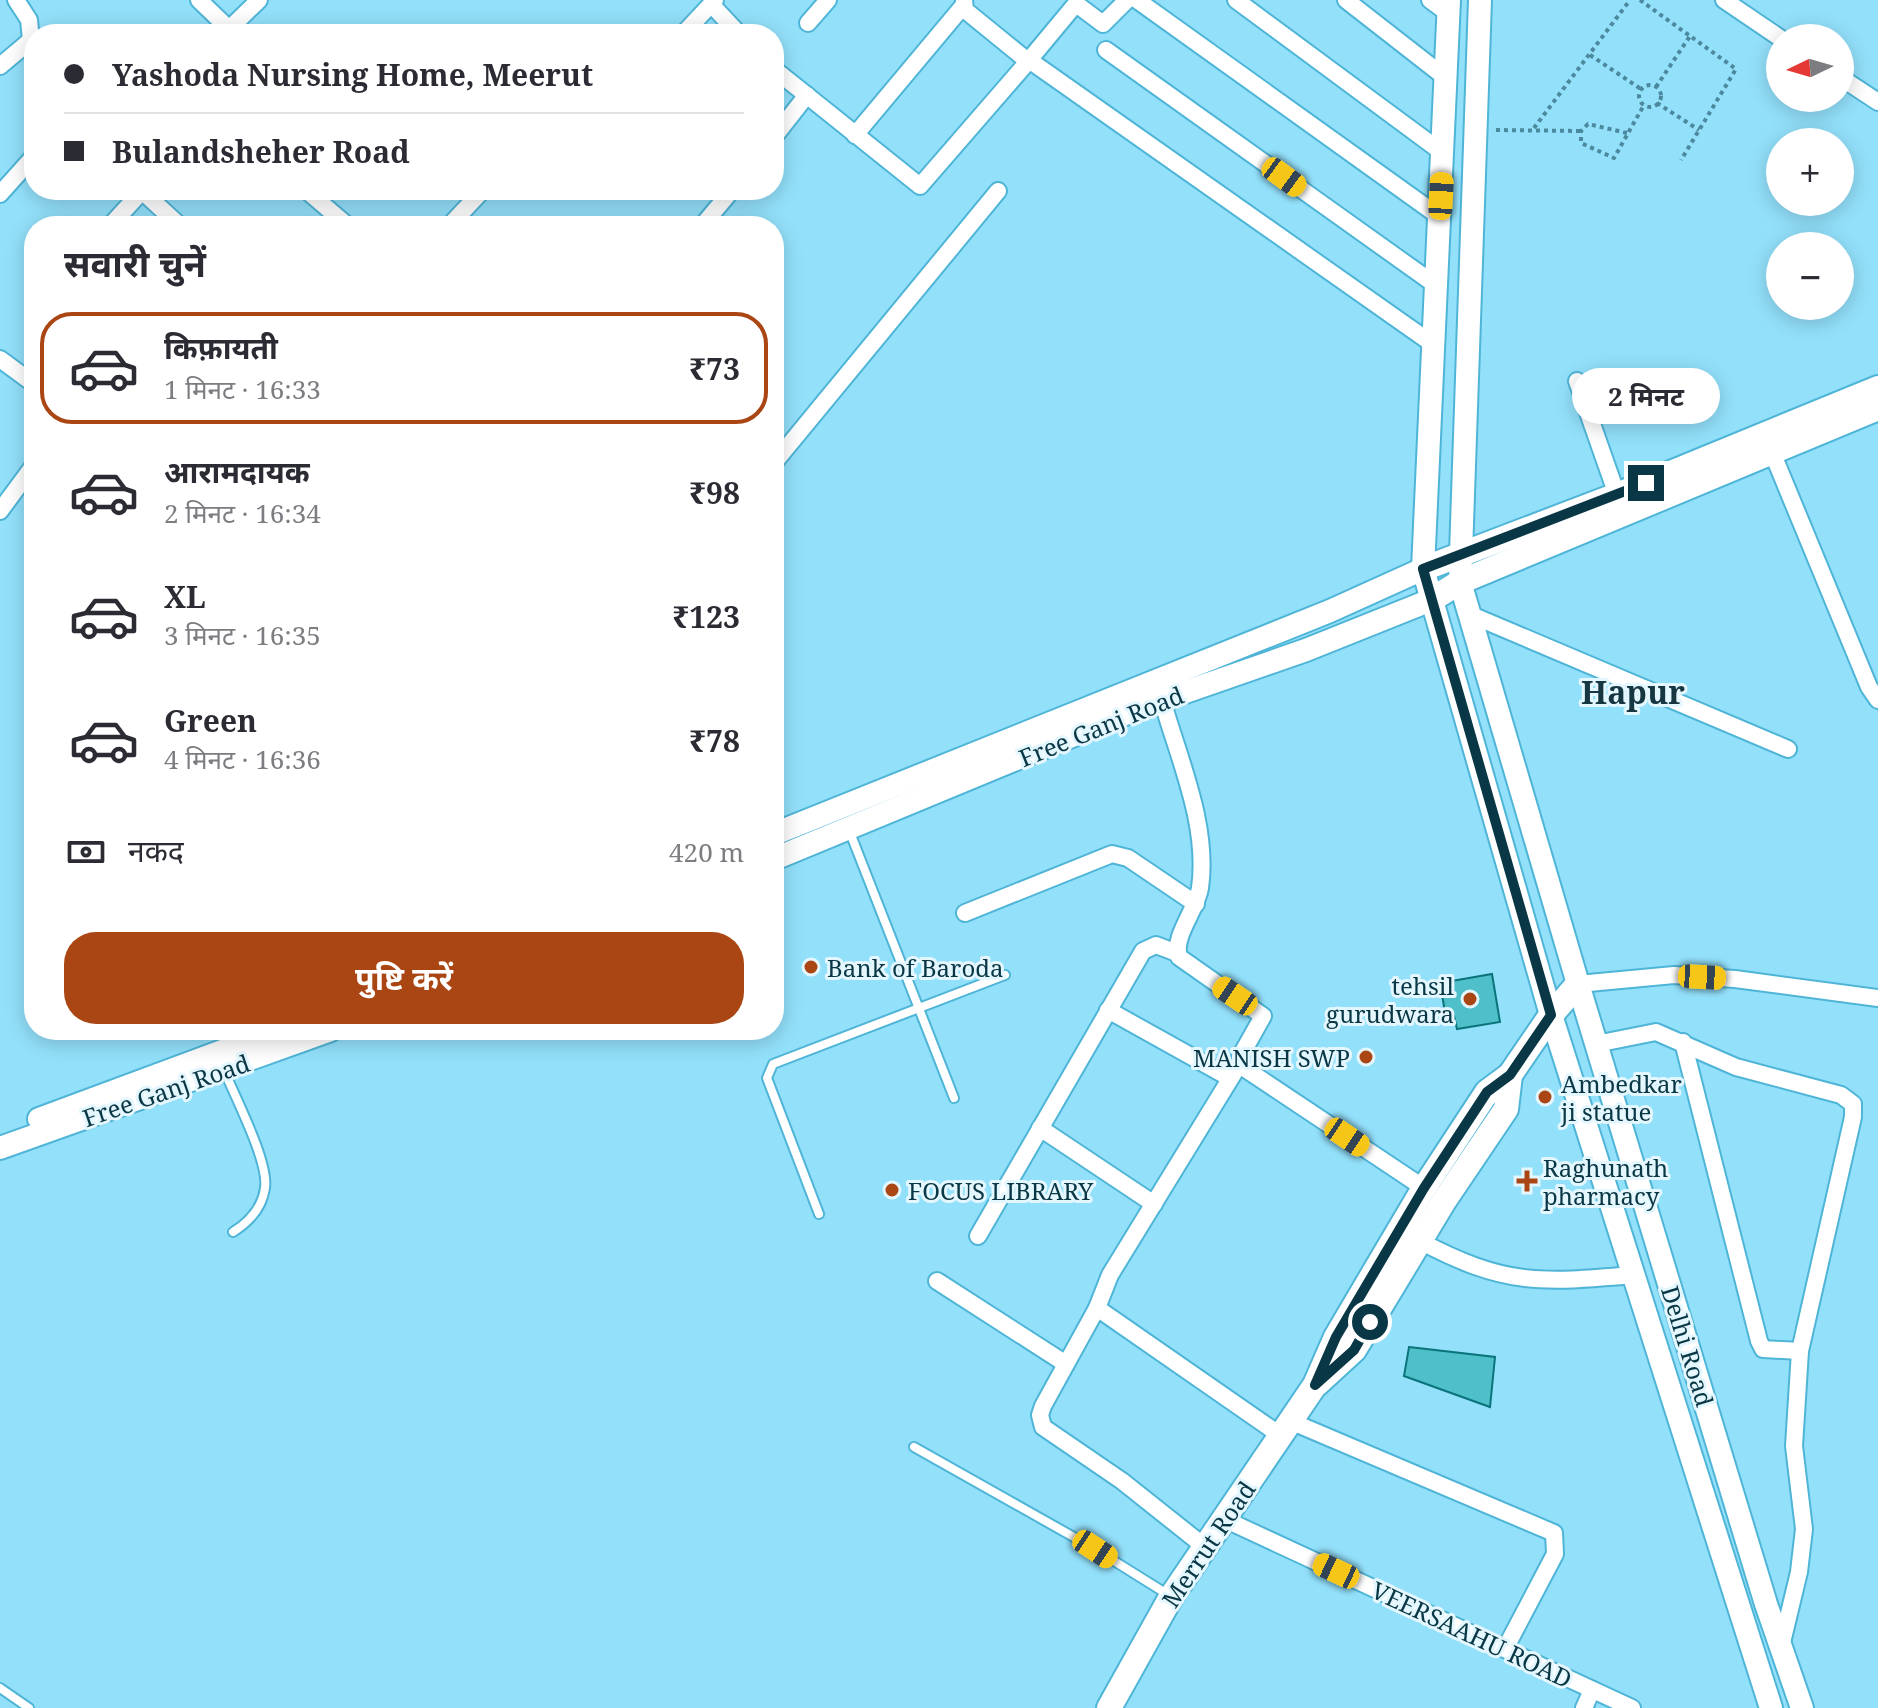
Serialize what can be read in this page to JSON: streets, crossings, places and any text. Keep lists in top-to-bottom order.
{
  "streets": {
    "main road": ["Free Ganj Road", "Delhi Road", "Merrut Road"],
    "street": ["VEERSAAHU ROAD"]
  },
  "crossings": [
    ["Free Ganj Road", "Delhi Road"],
    ["Delhi Road", "Merrut Road"],
    ["Merrut Road", "VEERSAAHU ROAD"]
  ],
  "districts": ["Hapur"],
  "places": {
    "other": [
      "Bank of Baroda",
      "tehsil gurudwara",
      "MANISH SWP",
      "Ambedkar ji statue",
      "FOCUS LIBRARY"
    ],
    "health": ["Raghunath pharmacy"]
  },
  "north": "left",
  "page": {
    "map_buttons": ["+", "−"],
    "banner": ["Yashoda Nursing Home, Meerut", "Bulandsheher Road"],
    "heading": "सवारी चुनें",
    "list": [
      {
        "name": "किफ़ायती",
        "note": "1 मिनट · 16:33",
        "value": "₹73"
      },
      {
        "name": "आरामदायक",
        "note": "2 मिनट · 16:34",
        "value": "₹98"
      },
      {
        "name": "XL",
        "note": "3 मिनट · 16:35",
        "value": "₹123"
      },
      {
        "name": "Green",
        "note": "4 मिनट · 16:36",
        "value": "₹78"
      }
    ],
    "bubble": "2 मिनट",
    "pay": ["नकद", "420 m"],
    "buttons": "पुष्टि करें"
  }
}
